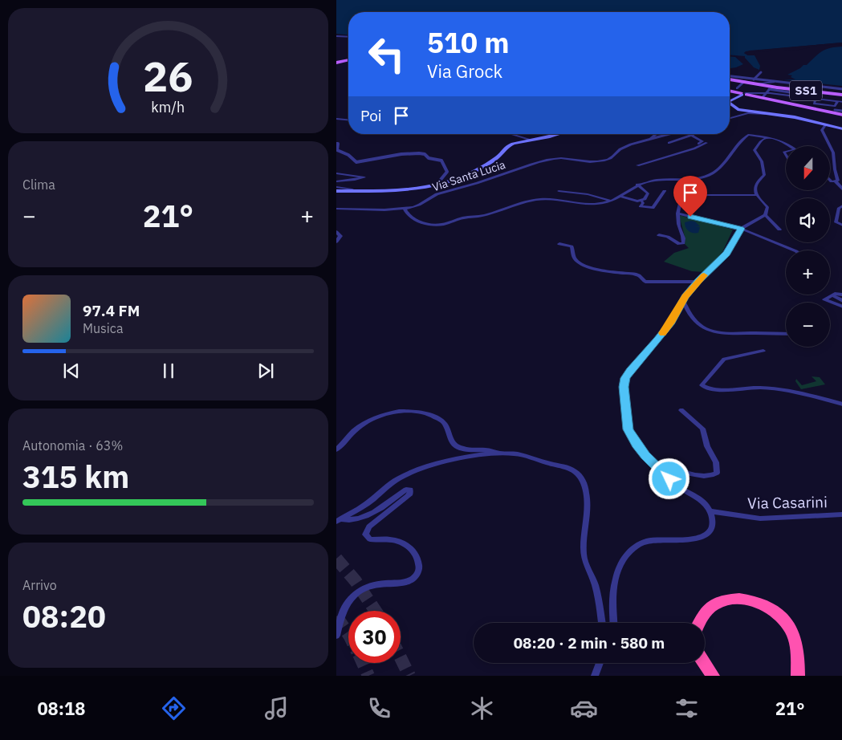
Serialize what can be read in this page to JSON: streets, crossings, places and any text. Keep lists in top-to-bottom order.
{
  "streets": {
    "main road": ["SS1"],
    "street": ["Via Santa Lucia", "Via Casarini"]
  },
  "north": "bottom",
  "page": {
    "turn": ["510 m", "Via Grock"],
    "then": "Poi",
    "tile": [
      "Clima",
      ["Autonomia · 63%", "315 km"],
      ["Arrivo", "08:20"]
    ],
    "map_buttons": ["+", "−"],
    "heat": ["−", "21°", "+"],
    "song": ["97.4 FM", "Musica"],
    "limit": "30",
    "trip": "08:20 · 2 min · 580 m",
    "tabs": ["08:18", "21°"],
    "gauge": ["26", "km/h"]
  }
}
